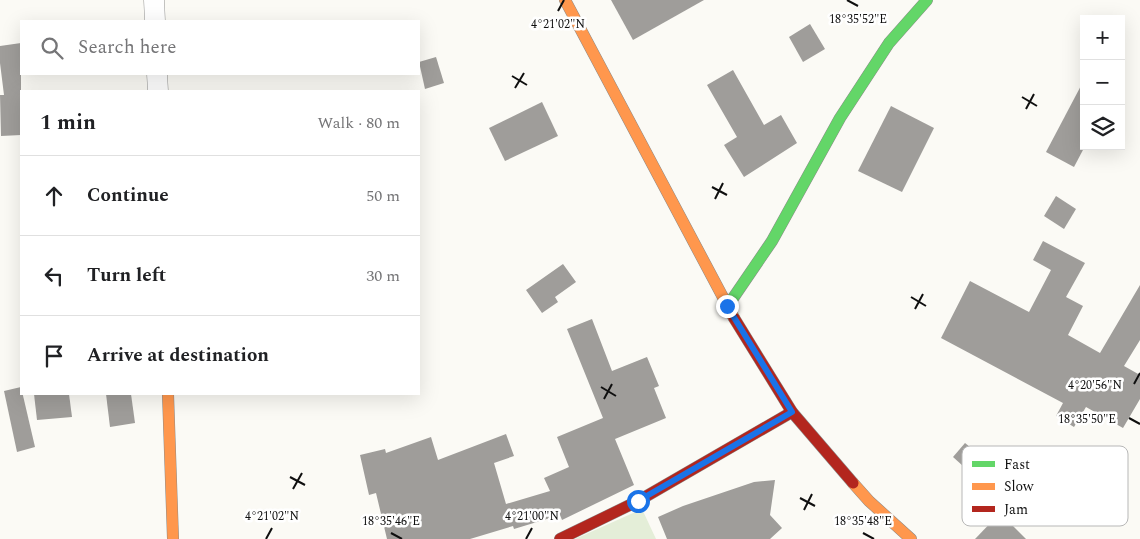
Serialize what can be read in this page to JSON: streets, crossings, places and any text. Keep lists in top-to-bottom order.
{
  "legend": ["Fast", "Slow", "Jam"],
  "page": {
    "map_buttons": ["+", "−"],
    "search": "Search here",
    "heading": ["1 min", "Walk · 80 m"],
    "list": [
      ["Continue", "50 m"],
      ["Turn left", "30 m"],
      "Arrive at destination"
    ]
  },
  "coordinates": [
    "18°35'52\"E",
    "4°21'02\"N",
    "4°20'56\"N",
    "18°35'50\"E",
    "4°21'00\"N",
    "18°35'46\"E",
    "18°35'48\"E"
  ]
}
